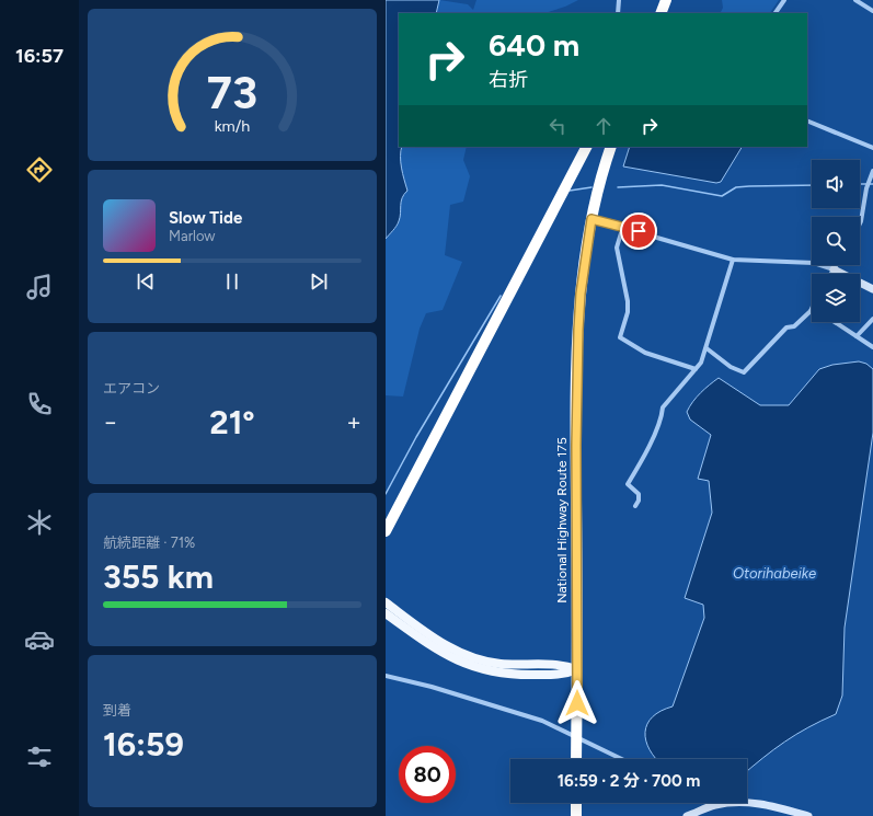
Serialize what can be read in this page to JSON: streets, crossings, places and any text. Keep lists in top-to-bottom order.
{
  "streets": {
    "highway": ["National Highway Route 175"]
  },
  "water": ["Otorihabeike"],
  "page": {
    "tabs": "16:57",
    "turn": ["640 m", "右折"],
    "song": ["Slow Tide", "Marlow"],
    "tile": [
      "エアコン",
      ["航続距離 · 71%", "355 km"],
      ["到着", "16:59"]
    ],
    "heat": ["−", "21°", "+"],
    "limit": "80",
    "trip": "16:59 · 2 分 · 700 m",
    "gauge": ["73", "km/h"]
  }
}
